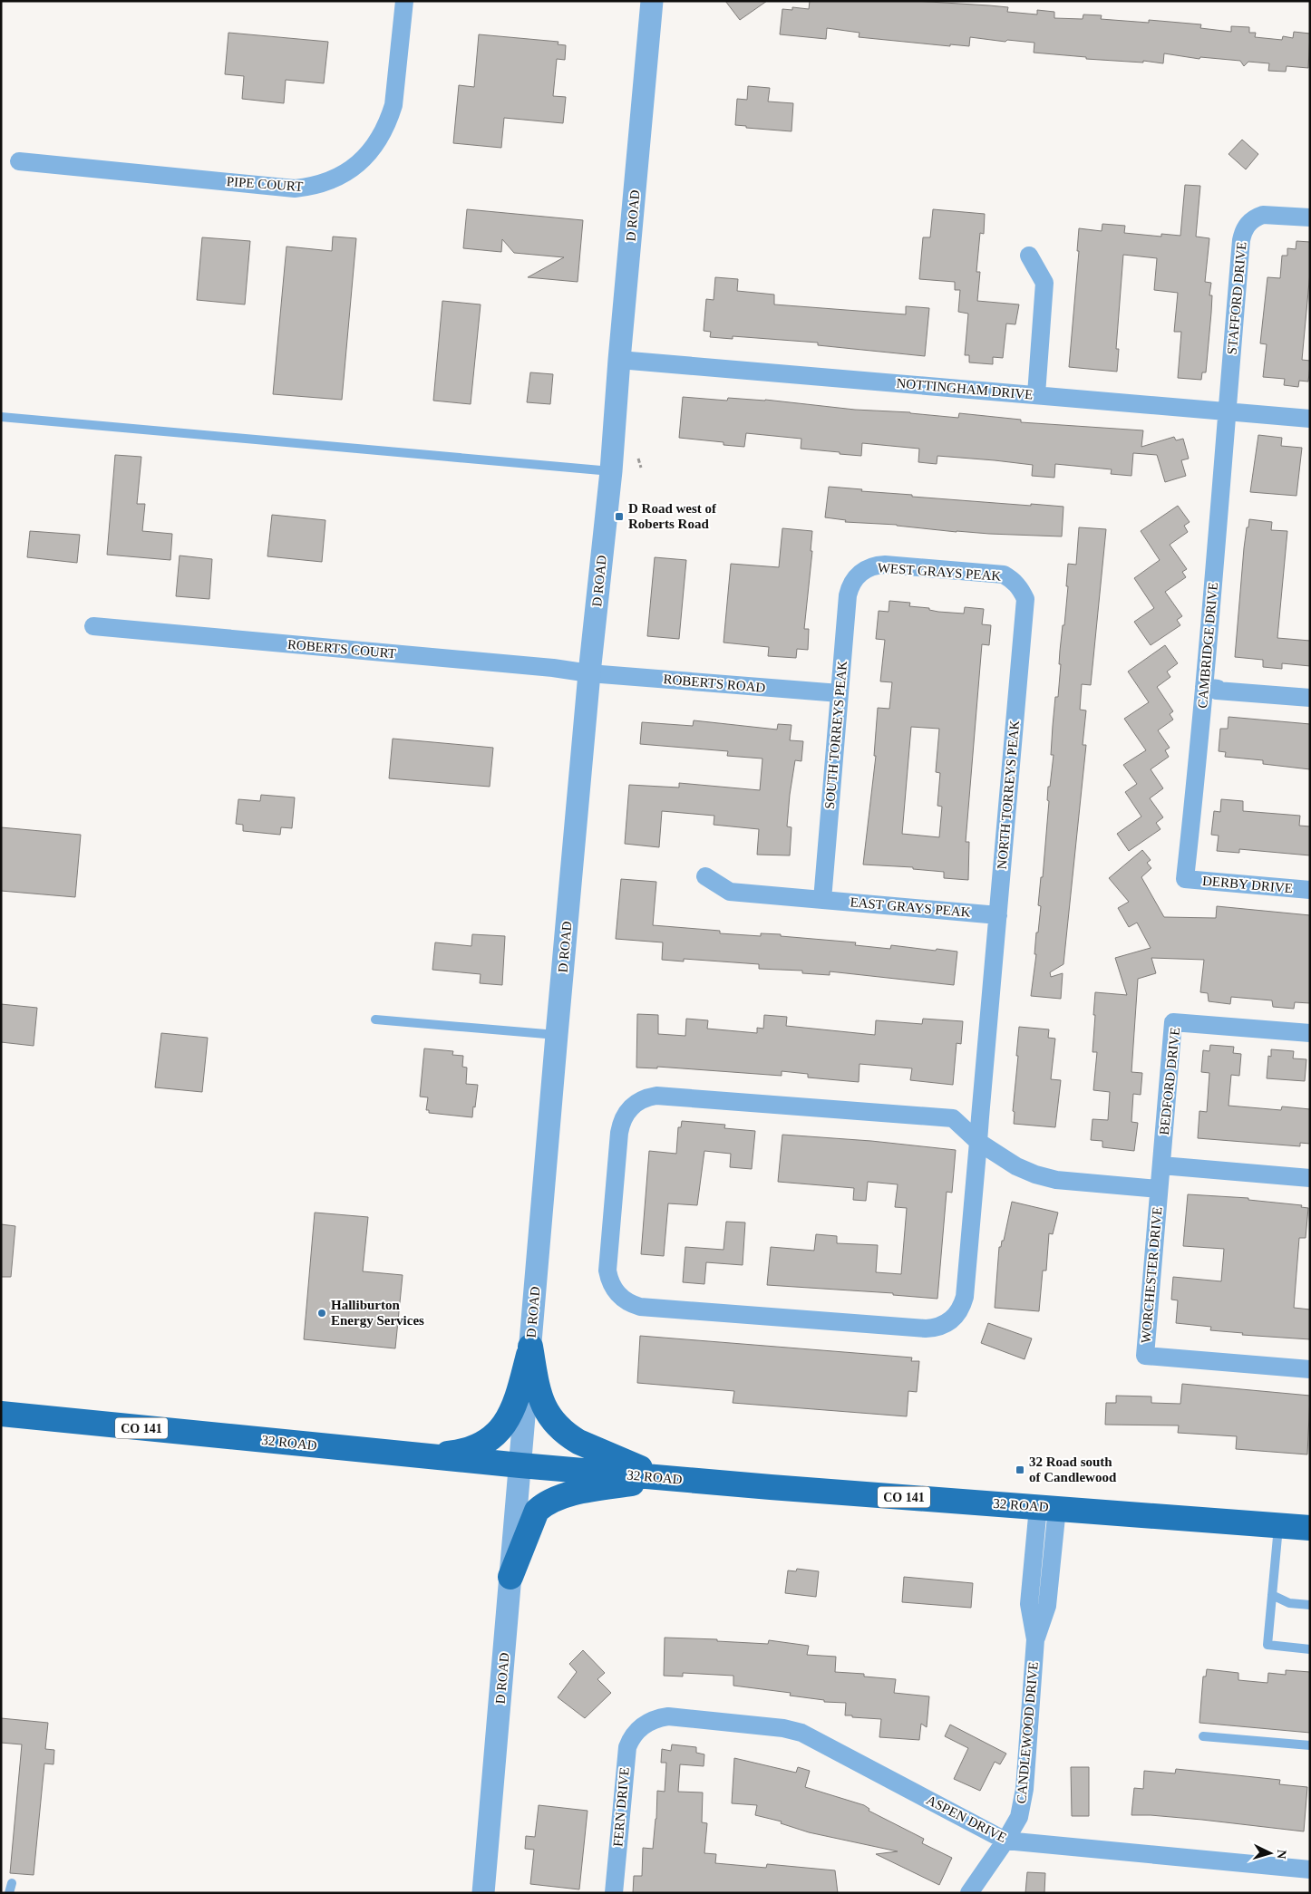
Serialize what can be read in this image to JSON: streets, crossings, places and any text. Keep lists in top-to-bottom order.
{
  "streets": {
    "main road": ["CO 141", "32 ROAD"],
    "street": [
      "PIPE COURT",
      "D ROAD",
      "STAFFORD DRIVE",
      "NOTTINGHAM DRIVE",
      "WEST GRAYS PEAK",
      "CAMBRIDGE DRIVE",
      "ROBERTS COURT",
      "ROBERTS ROAD",
      "SOUTH TORREYS PEAK",
      "NORTH TORREYS PEAK",
      "DERBY DRIVE",
      "EAST GRAYS PEAK",
      "BEDFORD DRIVE",
      "WORCHESTER DRIVE",
      "CANDLEWOOD DRIVE",
      "FERN DRIVE",
      "ASPEN DRIVE"
    ]
  },
  "crossings": [
    ["D ROAD", "NOTTINGHAM DRIVE"],
    ["D ROAD", "ROBERTS COURT"],
    ["D ROAD", "ROBERTS ROAD"],
    ["D ROAD", "32 ROAD"],
    ["STAFFORD DRIVE", "NOTTINGHAM DRIVE"],
    ["STAFFORD DRIVE", "CAMBRIDGE DRIVE"],
    ["NOTTINGHAM DRIVE", "CAMBRIDGE DRIVE"],
    ["WEST GRAYS PEAK", "SOUTH TORREYS PEAK"],
    ["WEST GRAYS PEAK", "NORTH TORREYS PEAK"],
    ["CAMBRIDGE DRIVE", "DERBY DRIVE"],
    ["ROBERTS COURT", "ROBERTS ROAD"],
    ["ROBERTS ROAD", "SOUTH TORREYS PEAK"],
    ["SOUTH TORREYS PEAK", "EAST GRAYS PEAK"],
    ["NORTH TORREYS PEAK", "EAST GRAYS PEAK"],
    ["BEDFORD DRIVE", "WORCHESTER DRIVE"],
    ["32 ROAD", "CANDLEWOOD DRIVE"],
    ["CANDLEWOOD DRIVE", "ASPEN DRIVE"],
    ["FERN DRIVE", "ASPEN DRIVE"]
  ],
  "places": {
    "transit": ["D Road west of Roberts Road", "32 Road south of Candlewood"],
    "other": ["Halliburton Energy Services"]
  },
  "north": "right"
}
